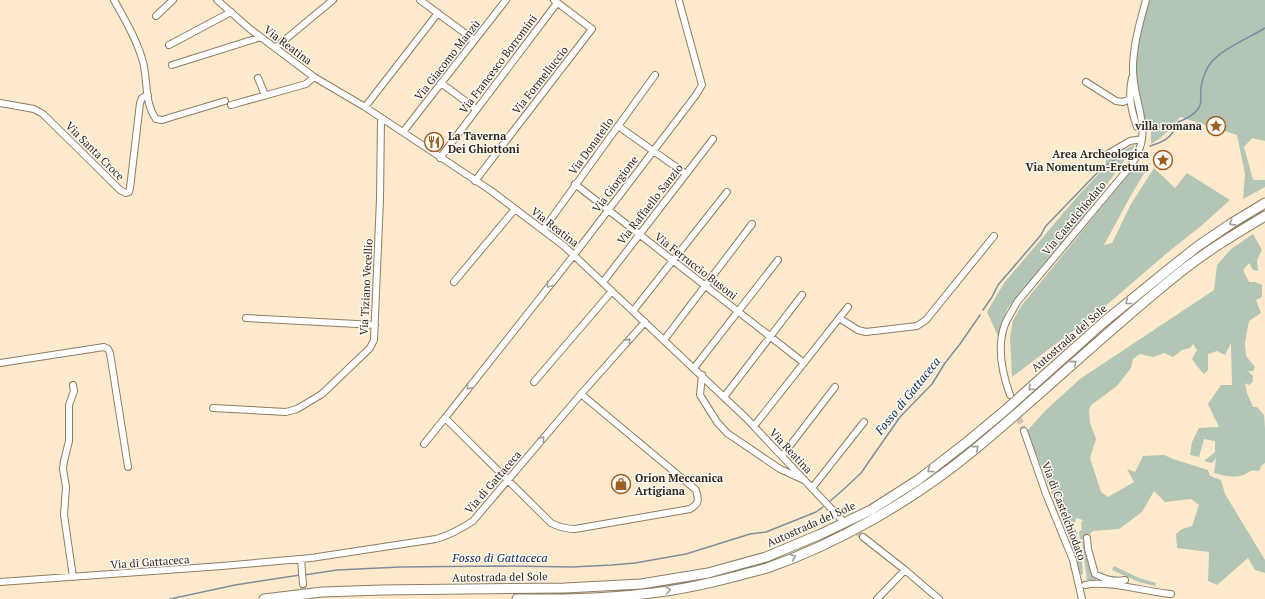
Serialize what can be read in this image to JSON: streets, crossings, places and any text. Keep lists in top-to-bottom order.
{
  "streets": {
    "highway": ["Autostrada del Sole"],
    "street": [
      "Via Reatina",
      "Via Giacomo Manzù",
      "Via Francesco Borromini",
      "Via Formelluccio",
      "Via Donatello",
      "Via Santa Croce",
      "Via Giorgione",
      "Via Raffaello Sanzio",
      "Via Castelchiodato",
      "Via Ferruccio Busoni",
      "Via Tiziano Vecellio",
      "Via di Gattaceca",
      "Via di Castelchiodato"
    ]
  },
  "crossings": [
    ["Via Reatina", "Via Giacomo Manzù"],
    ["Via Reatina", "Via Francesco Borromini"],
    ["Via Reatina", "Via Formelluccio"],
    ["Via Reatina", "Via Donatello"],
    ["Via Reatina", "Via Giorgione"],
    ["Via Reatina", "Via Raffaello Sanzio"],
    ["Via Reatina", "Via Tiziano Vecellio"],
    ["Via Reatina", "Via di Gattaceca"],
    ["Via Francesco Borromini", "Via Formelluccio"],
    ["Via Donatello", "Via Ferruccio Busoni"],
    ["Via Giorgione", "Via Ferruccio Busoni"],
    ["Via Raffaello Sanzio", "Via Ferruccio Busoni"]
  ],
  "water": ["Fosso di Gattaceca"],
  "places": {
    "place": ["villa romana", "Area Archeologica Via Nomentum-Eretum"],
    "restaurant": ["La Taverna Dei Ghiottoni"],
    "shop": ["Orion Meccanica Artigiana"]
  }
}
